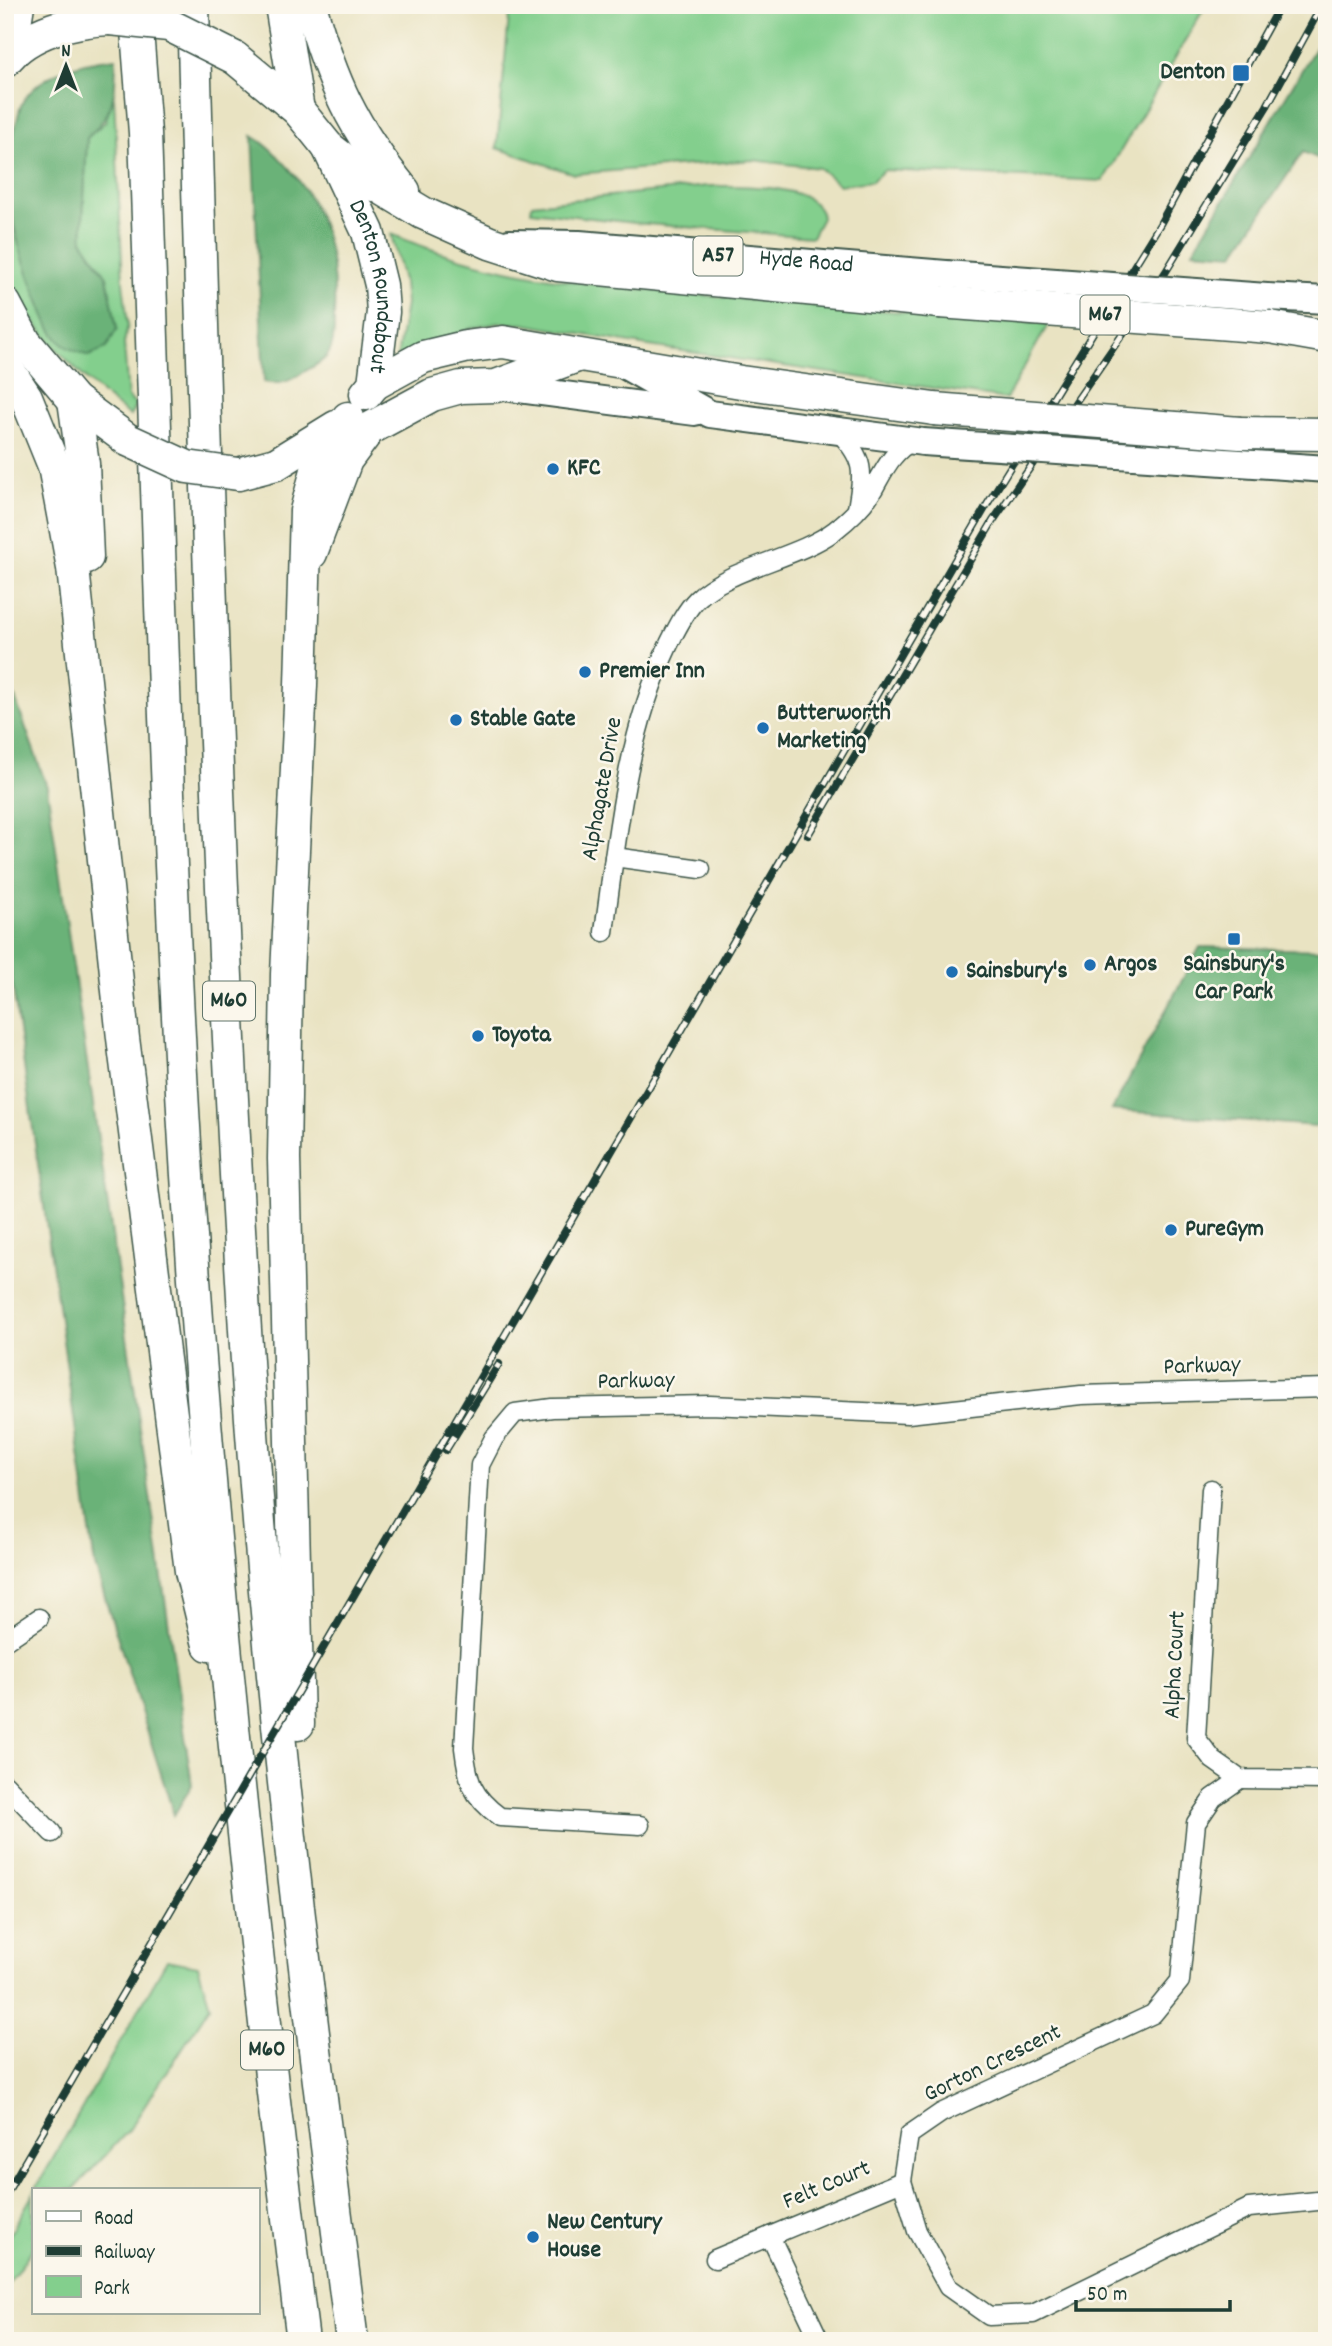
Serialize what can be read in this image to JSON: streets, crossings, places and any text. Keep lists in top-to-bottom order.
{
  "streets": {
    "highway": ["Denton Roundabout", "M67", "M60"],
    "street": [
      "Alphagate Drive",
      "Parkway",
      "Alpha Court",
      "Gorton Crescent",
      "Felt Court"
    ]
  },
  "crossings": [
    ["Denton Roundabout", "M60"],
    ["Alpha Court", "Gorton Crescent"],
    ["Gorton Crescent", "Felt Court"]
  ],
  "places": {
    "transit": ["Denton", "Sainsbury's Car Park"],
    "other": [
      "KFC",
      "Premier Inn",
      "Stable Gate",
      "Butterworth Marketing",
      "Argos",
      "Sainsbury's",
      "Toyota",
      "PureGym",
      "New Century House"
    ]
  },
  "legend": ["Road", "Railway", "Park"],
  "scale_bar": "50 m",
  "north": "top"
}
